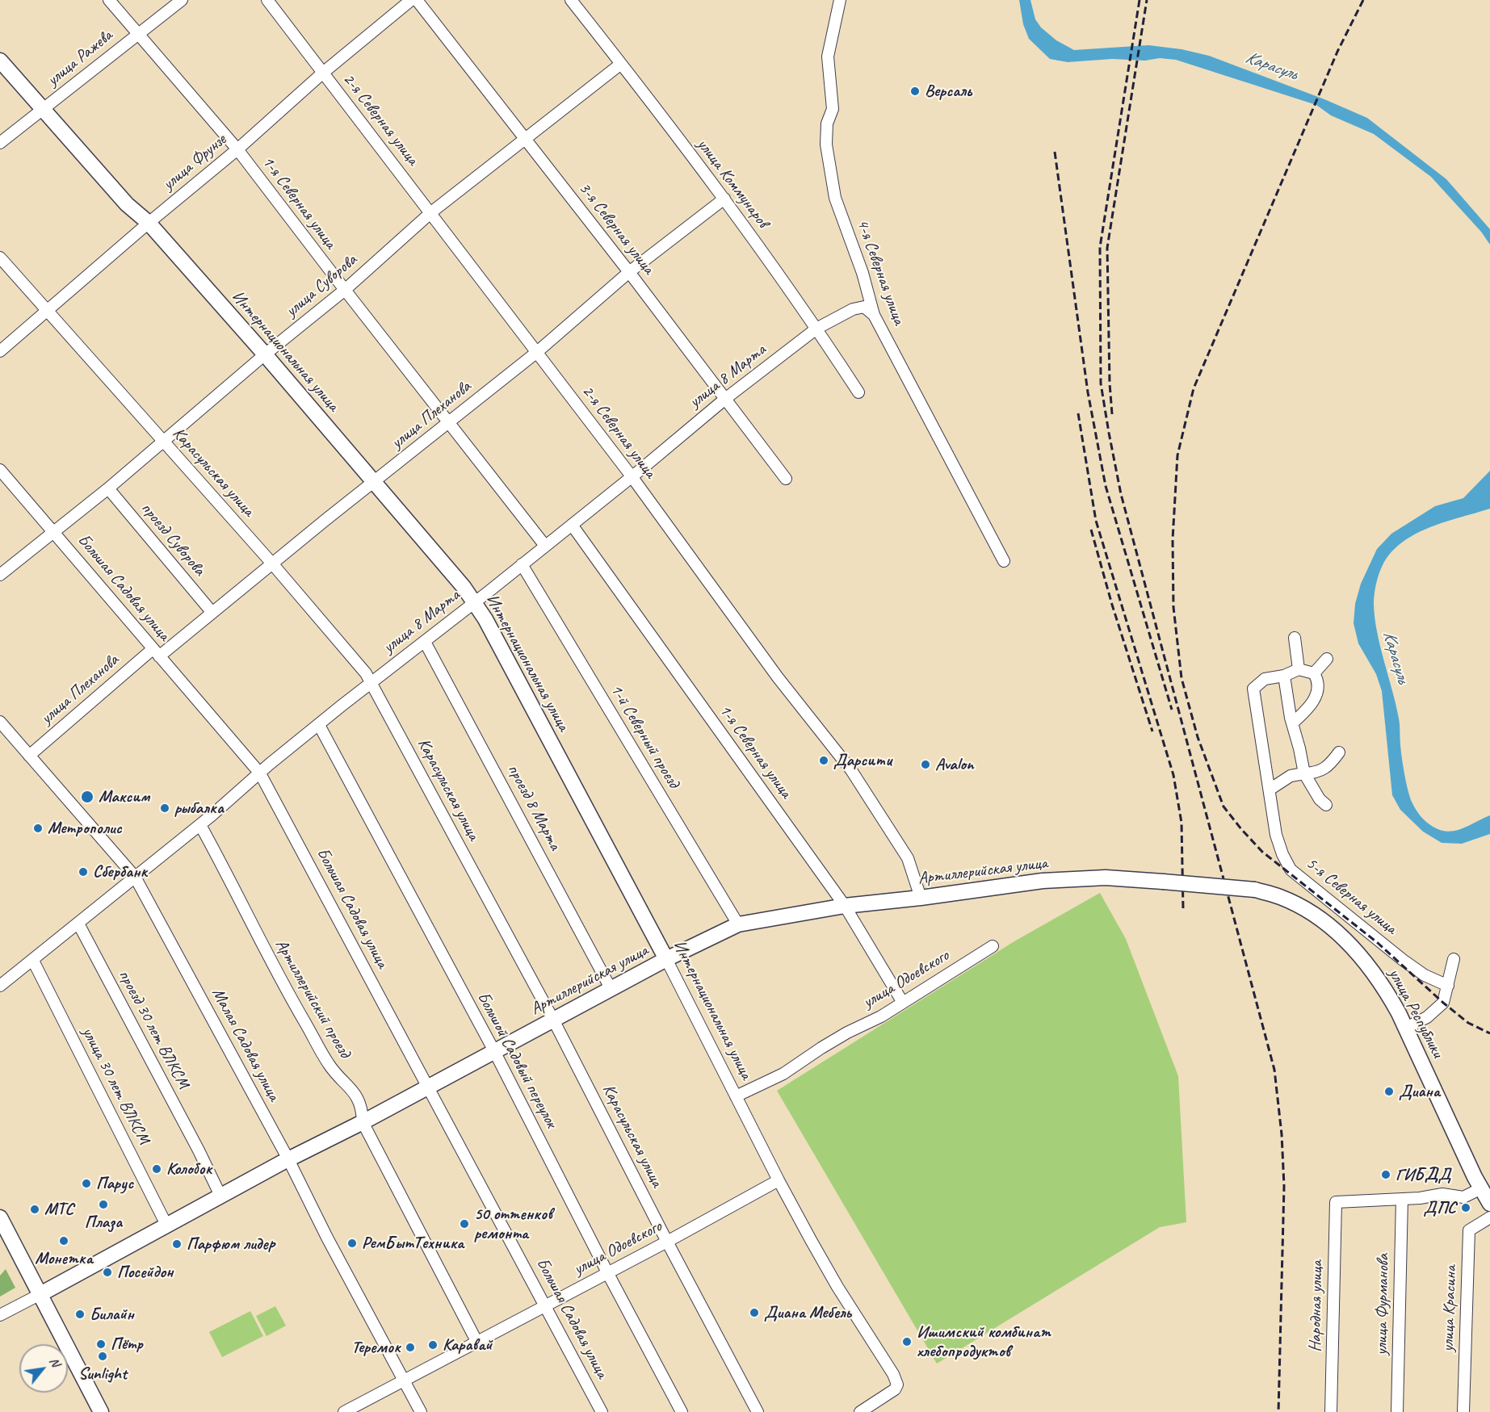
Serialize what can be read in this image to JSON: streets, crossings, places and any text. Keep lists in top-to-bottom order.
{
  "streets": {
    "main road": ["Интернациональная улица", "Артиллерийская улица", "улица Республики"],
    "street": [
      "улица Ражева",
      "2-я Северная улица",
      "улица Фрунзе",
      "улица Коммунаров",
      "1-я Северная улица",
      "3-я Северная улица",
      "4-я Северная улица",
      "улица Суворова",
      "улица 8 Марта",
      "улица Плеханова",
      "Карасульская улица",
      "проезд Суворова",
      "Большая Садовая улица",
      "1-й Северный проезд",
      "проезд 8 Марта",
      "5-я Северная улица",
      "улица Одоевского",
      "Артиллерийский проезд",
      "проезд 30 лет ВЛКСМ",
      "Малая Садовая улица",
      "Большой Садовый переулок",
      "улица 30 лет ВЛКСМ",
      "улица Фурманова",
      "Народная улица",
      "улица Красина"
    ]
  },
  "crossings": [
    ["улица Ражева", "1-я Северная улица"],
    ["улица Ражева", "Интернациональная улица"],
    ["2-я Северная улица", "улица Фрунзе"],
    ["2-я Северная улица", "улица Суворова"],
    ["2-я Северная улица", "улица 8 Марта"],
    ["2-я Северная улица", "улица Плеханова"],
    ["2-я Северная улица", "Артиллерийская улица"],
    ["улица Фрунзе", "1-я Северная улица"],
    ["улица Фрунзе", "Интернациональная улица"],
    ["улица Фрунзе", "Карасульская улица"],
    ["улица Коммунаров", "улица Суворова"],
    ["улица Коммунаров", "улица 8 Марта"],
    ["улица Коммунаров", "улица Плеханова"],
    ["1-я Северная улица", "улица Суворова"],
    ["1-я Северная улица", "улица 8 Марта"],
    ["1-я Северная улица", "улица Плеханова"],
    ["1-я Северная улица", "Артиллерийская улица"],
    ["1-я Северная улица", "улица Одоевского"],
    ["3-я Северная улица", "улица Суворова"],
    ["3-я Северная улица", "улица 8 Марта"],
    ["3-я Северная улица", "улица Плеханова"],
    ["4-я Северная улица", "улица 8 Марта"],
    ["улица Суворова", "Интернациональная улица"],
    ["улица Суворова", "Карасульская улица"],
    ["улица Суворова", "проезд Суворова"],
    ["улица Суворова", "Большая Садовая улица"],
    ["Интернациональная улица", "улица 8 Марта"],
    ["Интернациональная улица", "улица Плеханова"],
    ["Интернациональная улица", "Артиллерийская улица"],
    ["Интернациональная улица", "улица Одоевского"],
    ["улица 8 Марта", "Карасульская улица"],
    ["улица 8 Марта", "Большая Садовая улица"],
    ["улица 8 Марта", "1-й Северный проезд"],
    ["улица 8 Марта", "проезд 8 Марта"],
    ["улица 8 Марта", "Артиллерийский проезд"],
    ["улица 8 Марта", "проезд 30 лет ВЛКСМ"],
    ["улица 8 Марта", "Малая Садовая улица"],
    ["улица 8 Марта", "Большой Садовый переулок"],
    ["улица 8 Марта", "улица 30 лет ВЛКСМ"],
    ["улица Плеханова", "Карасульская улица"],
    ["улица Плеханова", "проезд Суворова"],
    ["улица Плеханова", "Большая Садовая улица"],
    ["улица Плеханова", "Малая Садовая улица"],
    ["Карасульская улица", "Артиллерийская улица"],
    ["Карасульская улица", "улица Одоевского"],
    ["Большая Садовая улица", "Артиллерийская улица"],
    ["Большая Садовая улица", "улица Одоевского"],
    ["1-й Северный проезд", "Артиллерийская улица"],
    ["проезд 8 Марта", "Артиллерийская улица"],
    ["Артиллерийская улица", "Артиллерийский проезд"],
    ["Артиллерийская улица", "улица Республики"],
    ["Артиллерийская улица", "проезд 30 лет ВЛКСМ"],
    ["Артиллерийская улица", "Малая Садовая улица"],
    ["Артиллерийская улица", "Большой Садовый переулок"],
    ["Артиллерийская улица", "улица 30 лет ВЛКСМ"],
    ["улица Одоевского", "Артиллерийский проезд"],
    ["улица Одоевского", "Малая Садовая улица"],
    ["улица Одоевского", "Большой Садовый переулок"],
    ["улица Фурманова", "Народная улица"]
  ],
  "water": ["Карасуль"],
  "places": [
    "Версаль",
    "Дарсити",
    "Avalon",
    "Максим",
    "рыбалка",
    "Метрополис",
    "Сбербанк",
    "Диана",
    "Колобок",
    "ГИБДД",
    "Парус",
    "Плаза",
    "ДПС",
    "МТС",
    "50 оттенков ремонта",
    "Монетка",
    "РемБытТехника",
    "Парфюм лидер",
    "Посейдон",
    "Диана Мебель",
    "Билайн",
    "Ишимский комбинат хлебопродуктов",
    "Пётр",
    "Каравай",
    "Теремок",
    "Sunlight"
  ],
  "north": "top right"
}
